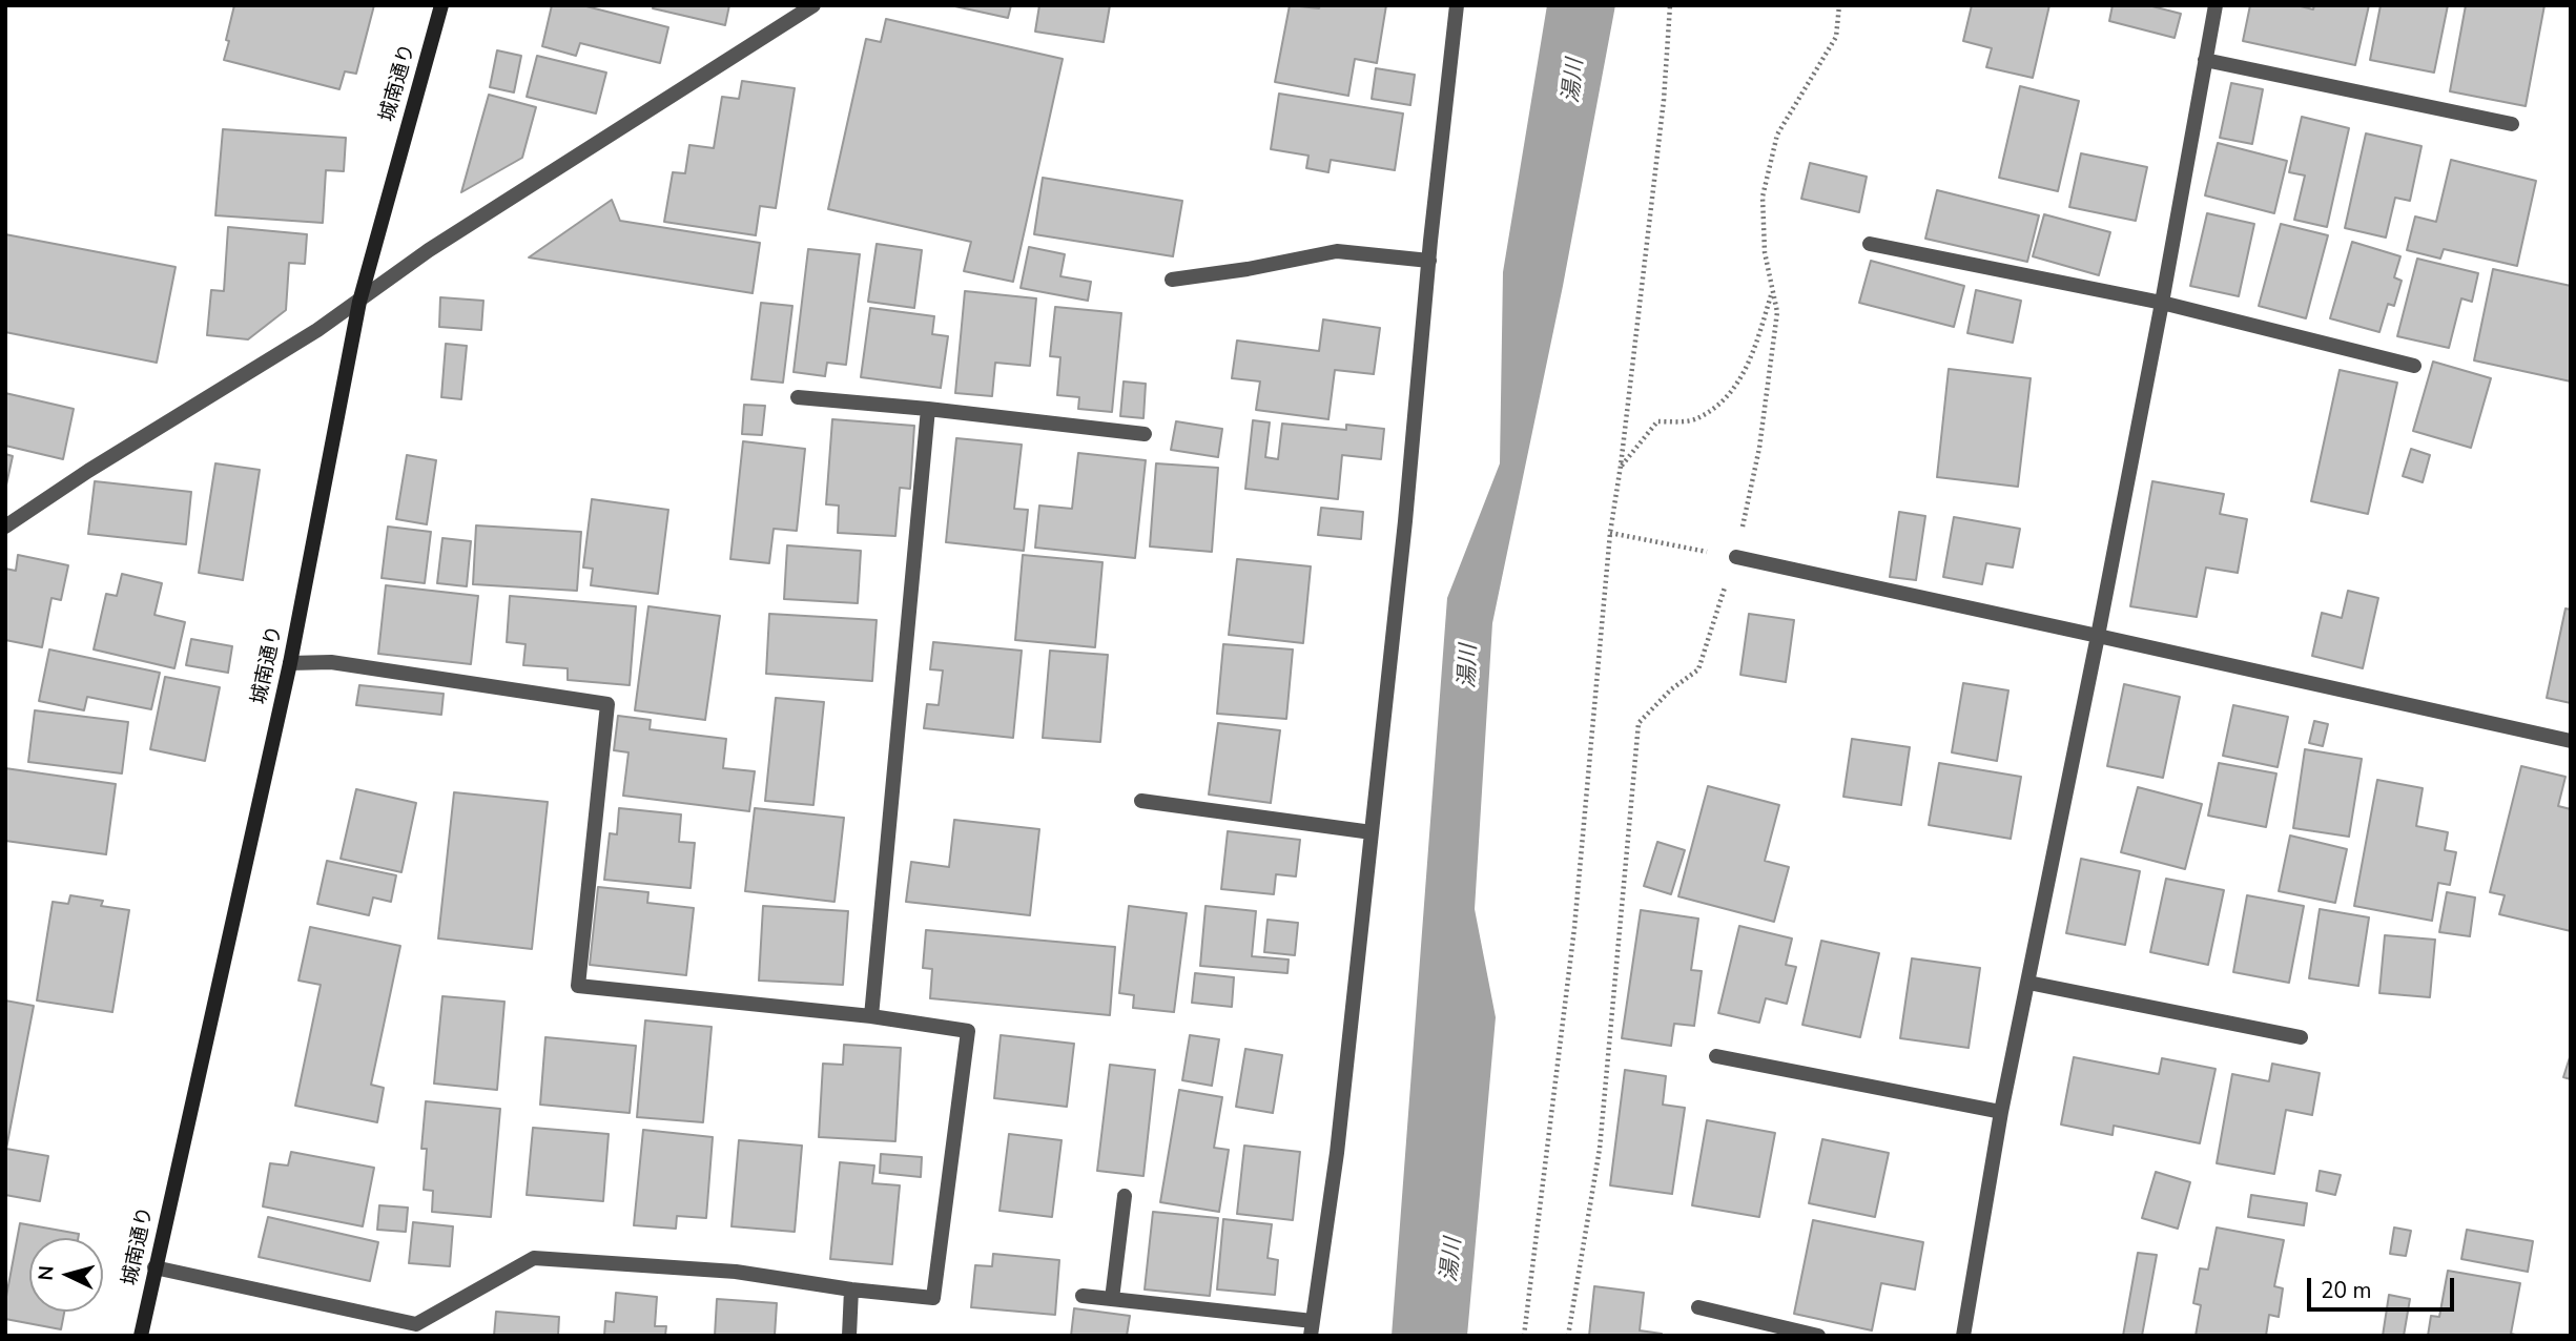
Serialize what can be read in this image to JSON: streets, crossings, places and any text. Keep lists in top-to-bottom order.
{
  "streets": {
    "main road": ["城南通り"]
  },
  "water": ["湯川"],
  "scale_bar": "20 m",
  "north": "left"
}
